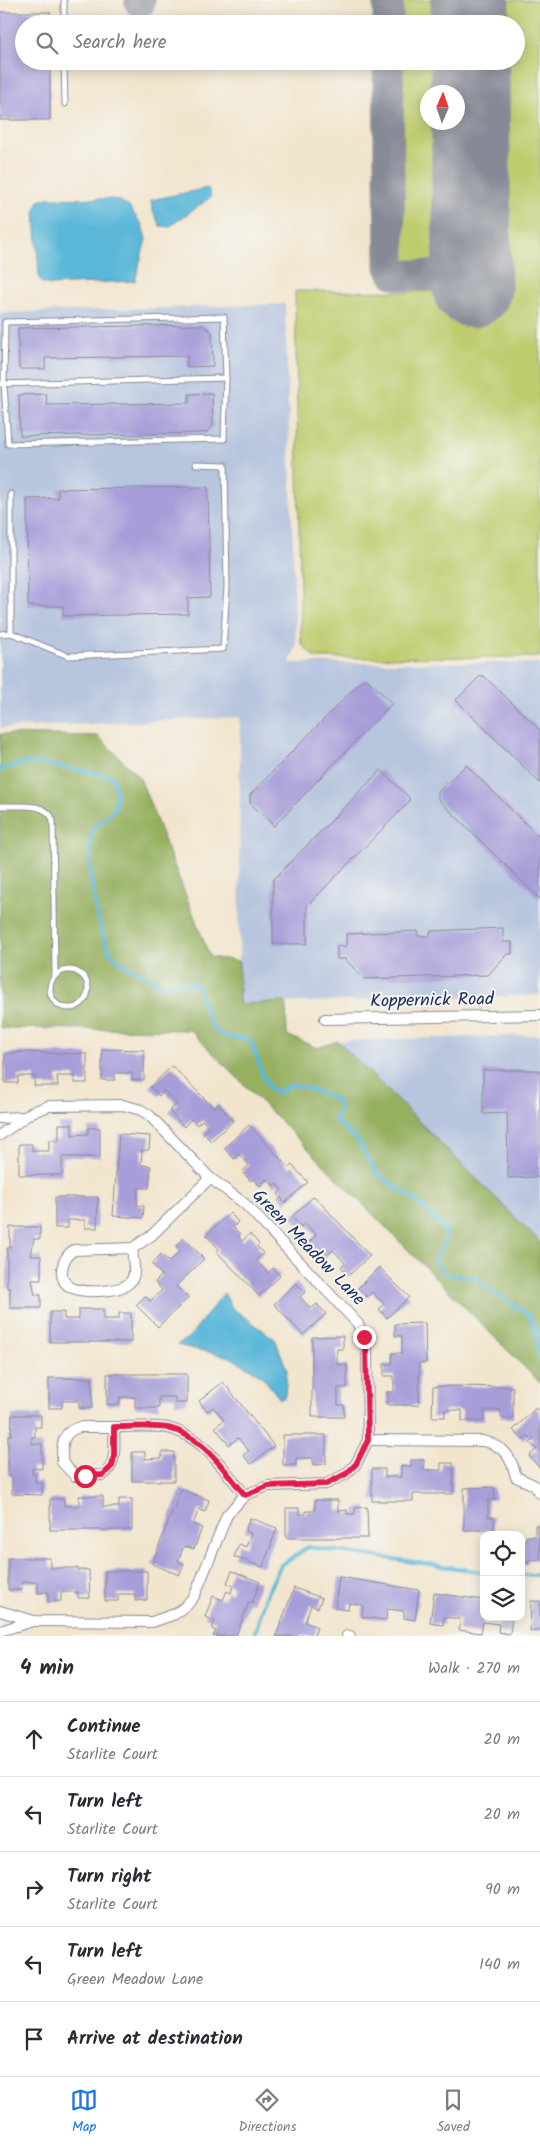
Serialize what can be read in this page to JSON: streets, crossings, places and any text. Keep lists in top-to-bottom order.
{
  "streets": {
    "street": ["Koppernick Road", "Green Meadow Lane"]
  },
  "north": "top",
  "page": {
    "search": "Search here",
    "heading": ["4 min", "Walk · 270 m"],
    "list": [
      ["Continue", "Starlite Court", "20 m"],
      ["Turn left", "Starlite Court", "20 m"],
      ["Turn right", "Starlite Court", "90 m"],
      ["Turn left", "Green Meadow Lane", "140 m"],
      "Arrive at destination"
    ],
    "nav": ["Map", "Directions", "Saved"]
  }
}
